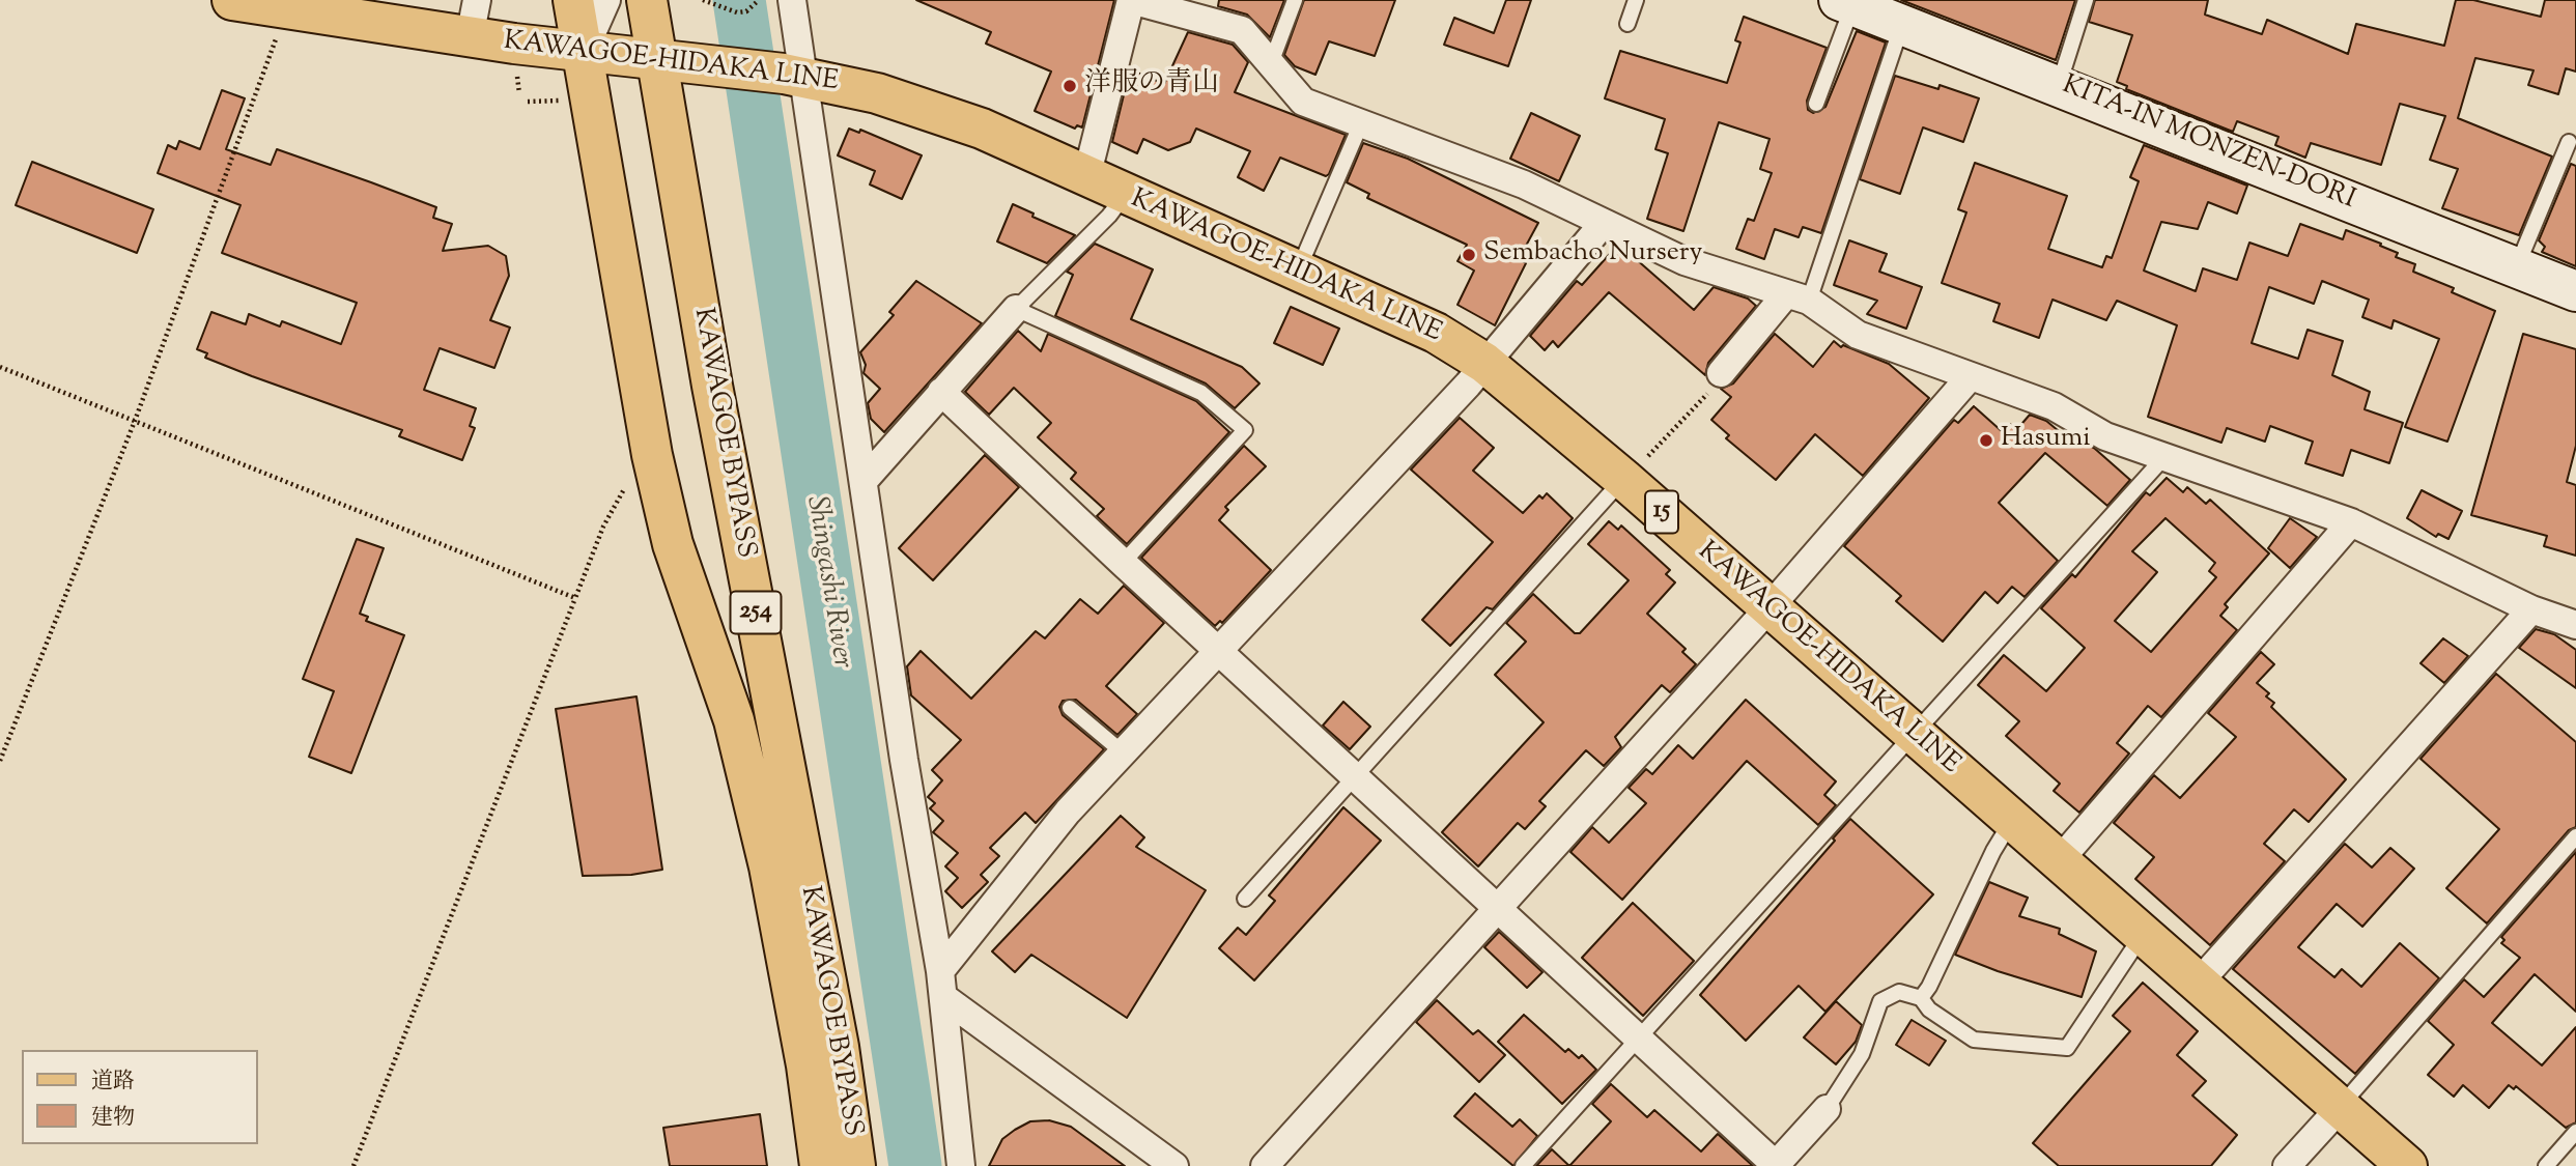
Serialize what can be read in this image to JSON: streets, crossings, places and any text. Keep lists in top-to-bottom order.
{
  "streets": {
    "main road": [
      "KAWAGOE-HIDAKA LINE",
      "KAWAGOE BYPASS",
      "15",
      "254"
    ],
    "street": ["KITA-IN MONZEN-DORI"]
  },
  "crossings": [
    ["KAWAGOE-HIDAKA LINE", "KAWAGOE BYPASS"],
    ["KAWAGOE-HIDAKA LINE", "254"],
    ["KAWAGOE BYPASS", "254"]
  ],
  "water": ["Shingashi River"],
  "places": ["洋服の青山", "Sembacho Nursery", "Hasumi"],
  "legend": ["道路", "建物"]
}
